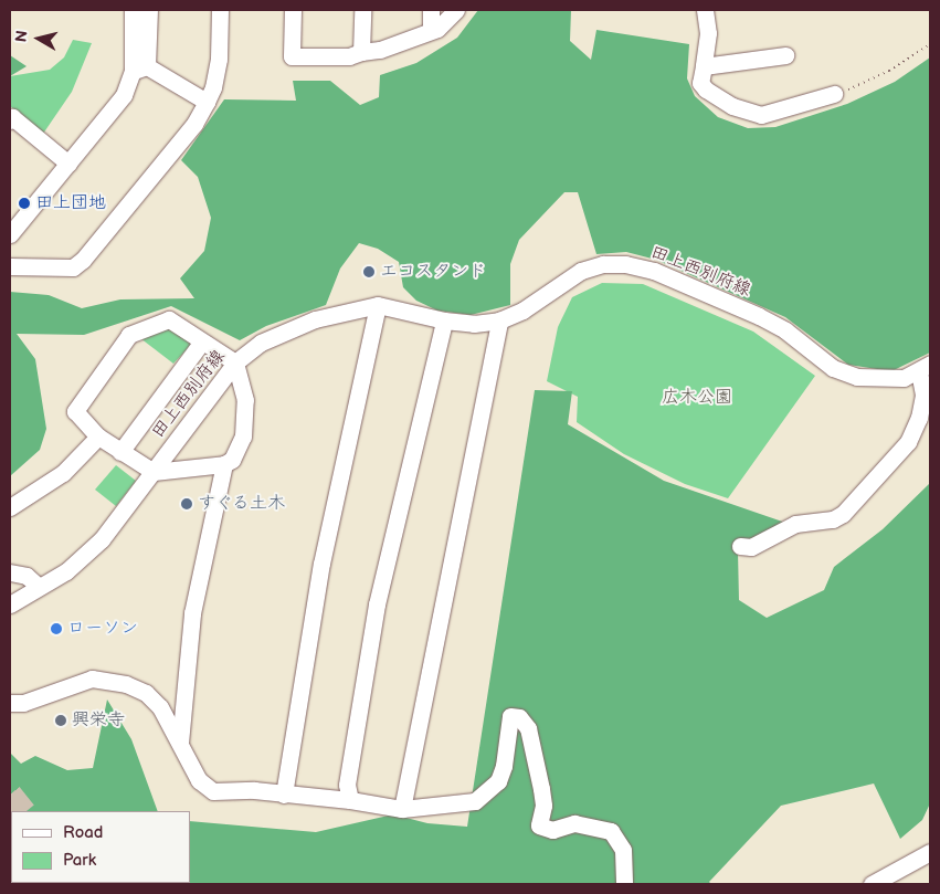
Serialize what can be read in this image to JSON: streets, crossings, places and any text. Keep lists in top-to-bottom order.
{
  "streets": {
    "street": ["田上西別府線"]
  },
  "parks": ["広木公園"],
  "places": [
    "田上団地",
    "エコスタンド",
    "すぐる土木",
    "ローソン",
    "興栄寺"
  ],
  "legend": ["Road", "Park"],
  "north": "left"
}
